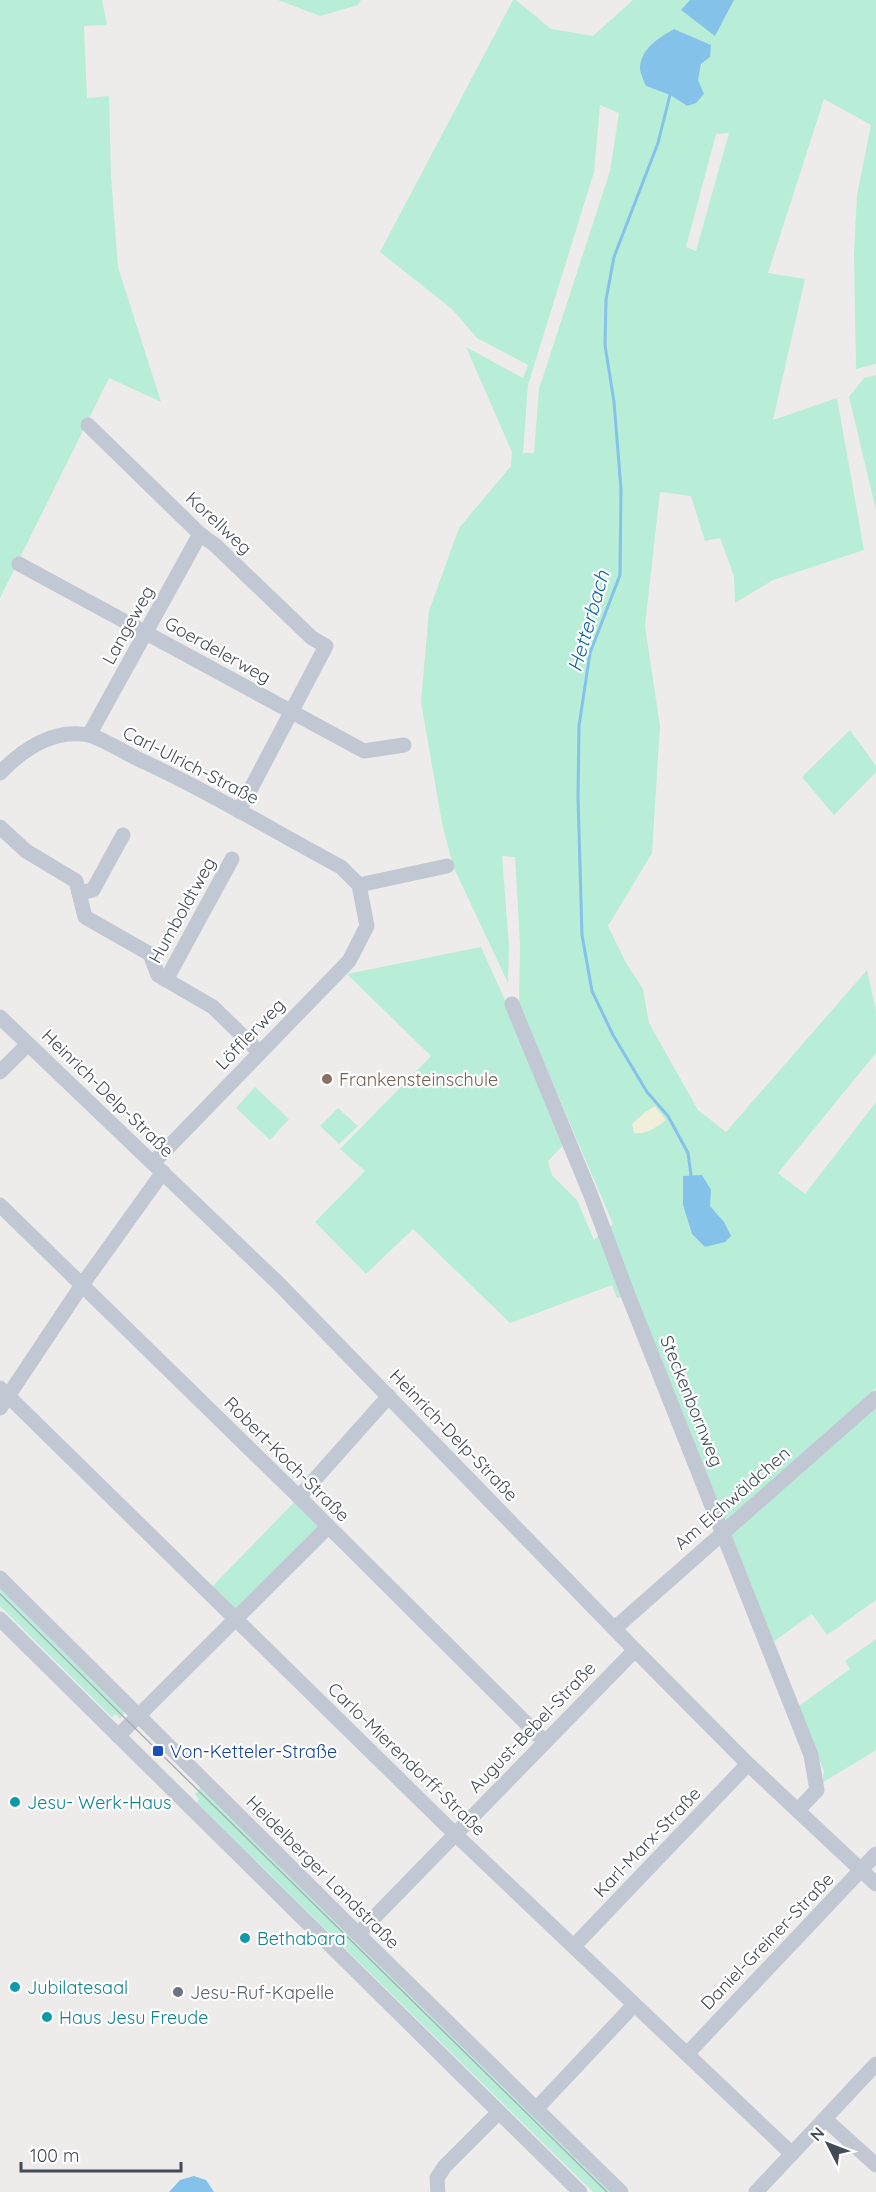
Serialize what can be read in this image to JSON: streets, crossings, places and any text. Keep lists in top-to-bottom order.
{
  "streets": {
    "street": [
      "Korellweg",
      "Langeweg",
      "Goerdelerweg",
      "Carl-Ulrich-Straße",
      "Humboldtweg",
      "Löfflerweg",
      "Heinrich-Delp-Straße",
      "Steckenbornweg",
      "Robert-Koch-Straße",
      "Am Eichwäldchen",
      "August-Bebel-Straße",
      "Carlo-Mierendorff-Straße",
      "Karl-Marx-Straße",
      "Heidelberger Landstraße",
      "Daniel-Greiner-Straße"
    ]
  },
  "crossings": [
    ["Korellweg", "Langeweg"],
    ["Korellweg", "Goerdelerweg"],
    ["Langeweg", "Goerdelerweg"],
    ["Langeweg", "Carl-Ulrich-Straße"],
    ["Carl-Ulrich-Straße", "Löfflerweg"],
    ["Humboldtweg", "Löfflerweg"],
    ["Löfflerweg", "Heinrich-Delp-Straße"],
    ["Löfflerweg", "Robert-Koch-Straße"],
    ["Löfflerweg", "Carlo-Mierendorff-Straße"],
    ["Heinrich-Delp-Straße", "Steckenbornweg"],
    ["Heinrich-Delp-Straße", "Am Eichwäldchen"],
    ["Heinrich-Delp-Straße", "August-Bebel-Straße"],
    ["Heinrich-Delp-Straße", "Karl-Marx-Straße"],
    ["Heinrich-Delp-Straße", "Daniel-Greiner-Straße"],
    ["Steckenbornweg", "Am Eichwäldchen"],
    ["Robert-Koch-Straße", "August-Bebel-Straße"],
    ["August-Bebel-Straße", "Carlo-Mierendorff-Straße"],
    ["August-Bebel-Straße", "Heidelberger Landstraße"],
    ["Carlo-Mierendorff-Straße", "Karl-Marx-Straße"],
    ["Carlo-Mierendorff-Straße", "Daniel-Greiner-Straße"]
  ],
  "water": ["Hetterbach"],
  "places": {
    "other": [
      "Frankensteinschule",
      "Jesu- Werk-Haus",
      "Bethabara",
      "Jubilatesaal",
      "Jesu-Ruf-Kapelle",
      "Haus Jesu Freude"
    ],
    "transit": ["Von-Ketteler-Straße"]
  },
  "scale_bar": "100 m",
  "north": "top left"
}
